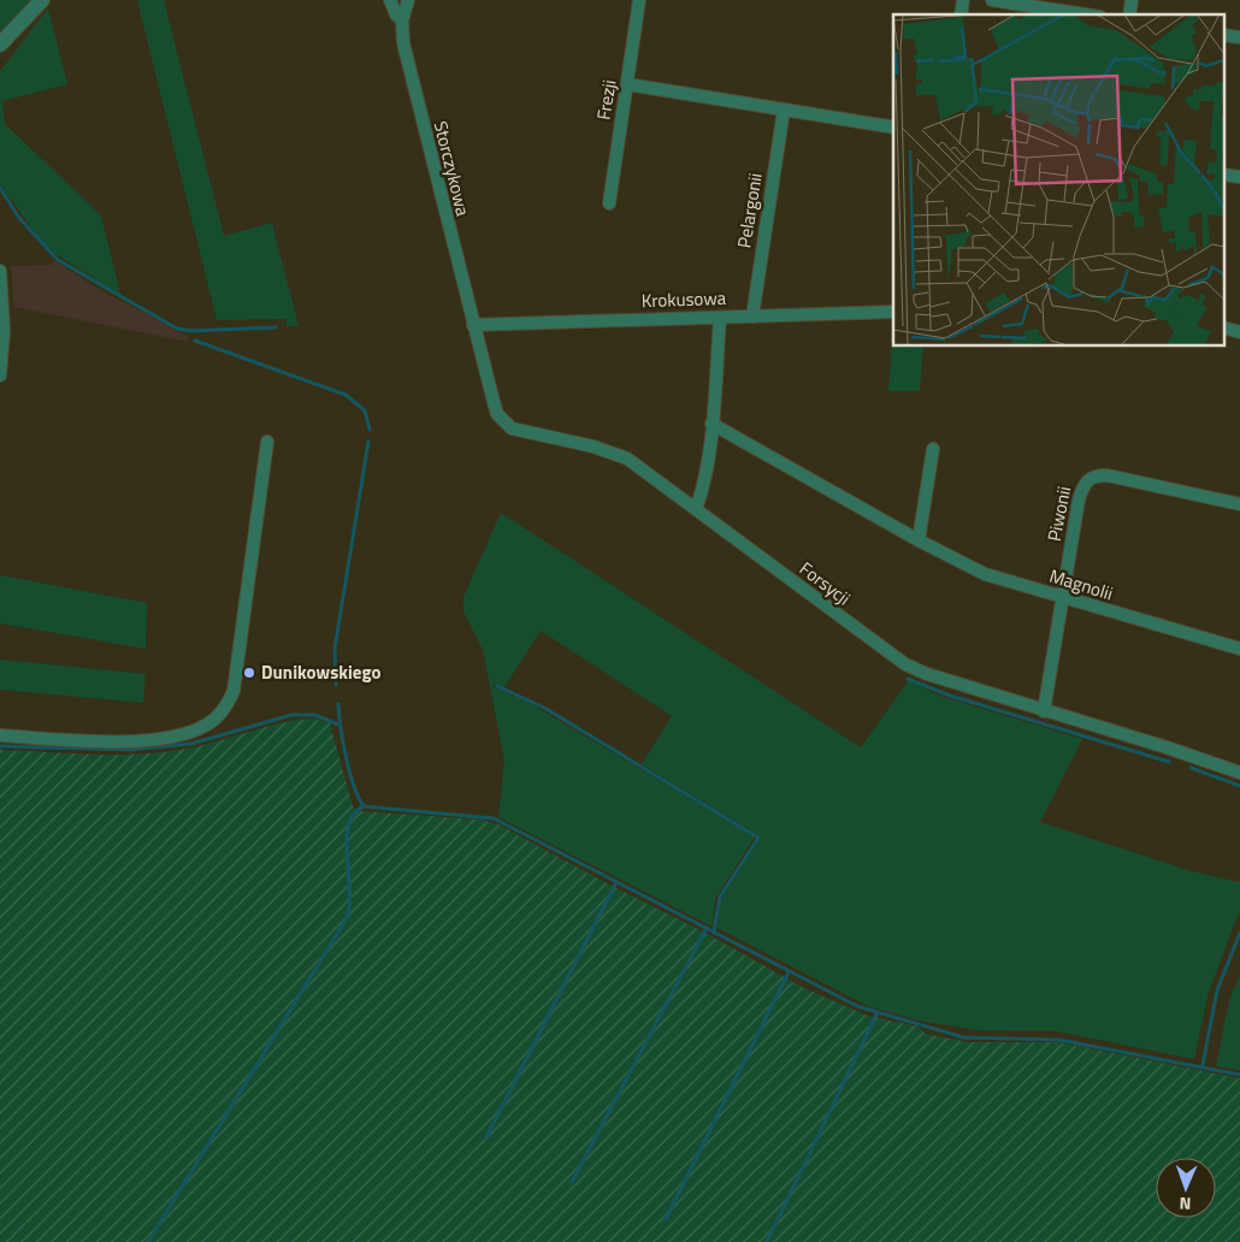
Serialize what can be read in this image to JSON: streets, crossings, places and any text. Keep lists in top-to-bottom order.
{
  "streets": {
    "street": [
      "Frezji",
      "Storczykowa",
      "Pelargonii",
      "Krokusowa",
      "Piwonii",
      "Forsycji",
      "Magnolii"
    ]
  },
  "crossings": [
    ["Storczykowa", "Krokusowa"],
    ["Storczykowa", "Forsycji"],
    ["Pelargonii", "Krokusowa"],
    ["Krokusowa", "Forsycji"],
    ["Piwonii", "Forsycji"],
    ["Piwonii", "Magnolii"]
  ],
  "places": ["Dunikowskiego"],
  "north": "bottom"
}
